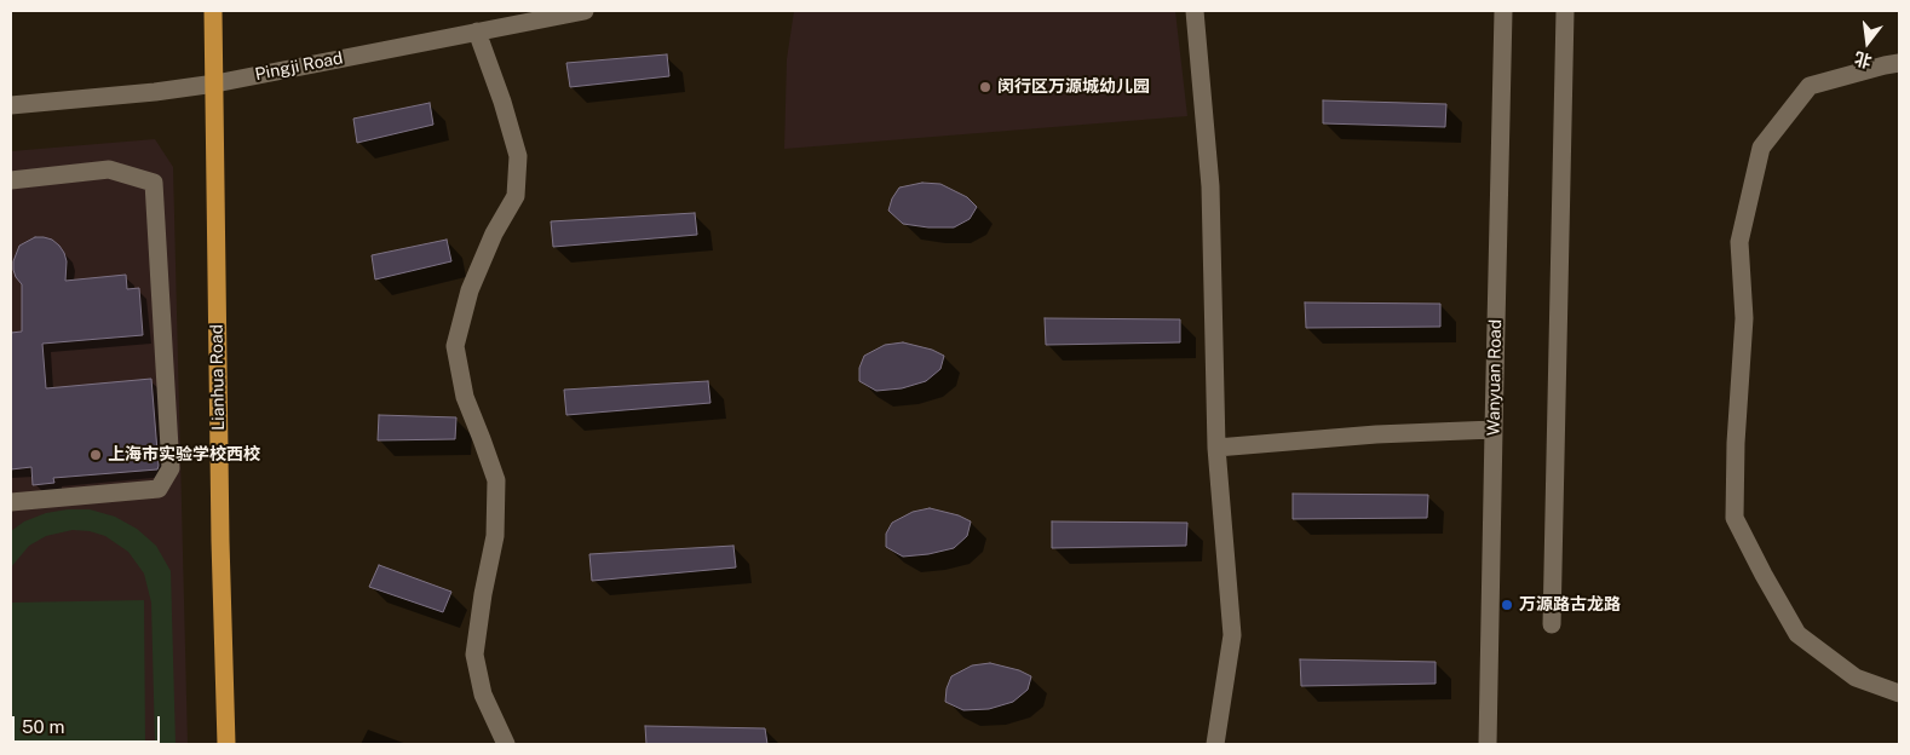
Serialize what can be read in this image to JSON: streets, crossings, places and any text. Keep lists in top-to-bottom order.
{
  "streets": {
    "main road": ["Lianhua Road"],
    "street": ["Pingji Road", "Wanyuan Road"]
  },
  "crossings": [
    ["Pingji Road", "Lianhua Road"]
  ],
  "places": ["闵行区万源城幼儿园", "上海市实验学校西校", "万源路古龙路"],
  "scale_bar": "50 m",
  "north": "bottom"
}
